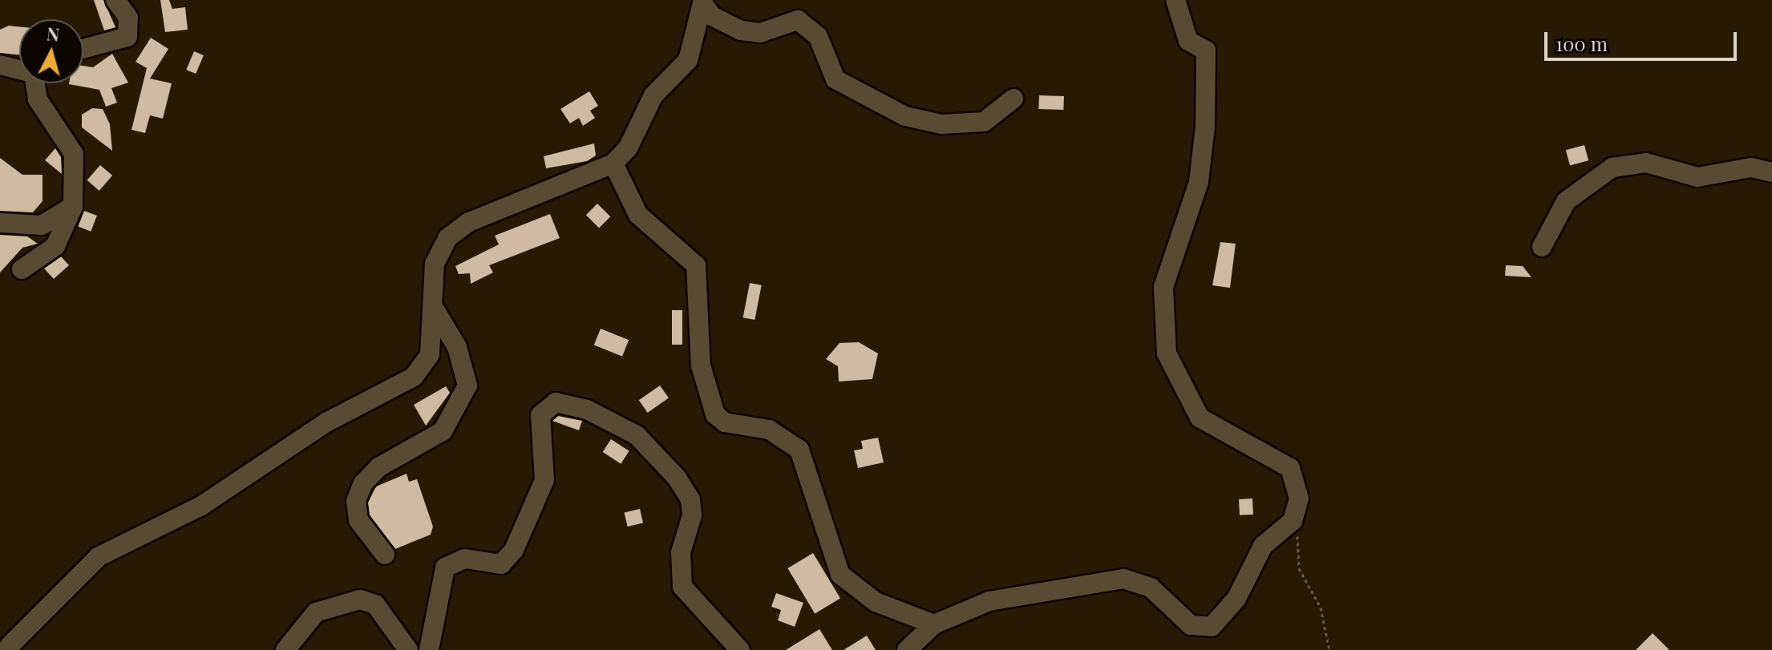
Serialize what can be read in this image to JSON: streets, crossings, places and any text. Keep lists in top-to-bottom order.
{
  "scale_bar": "100 m",
  "north": "top"
}
